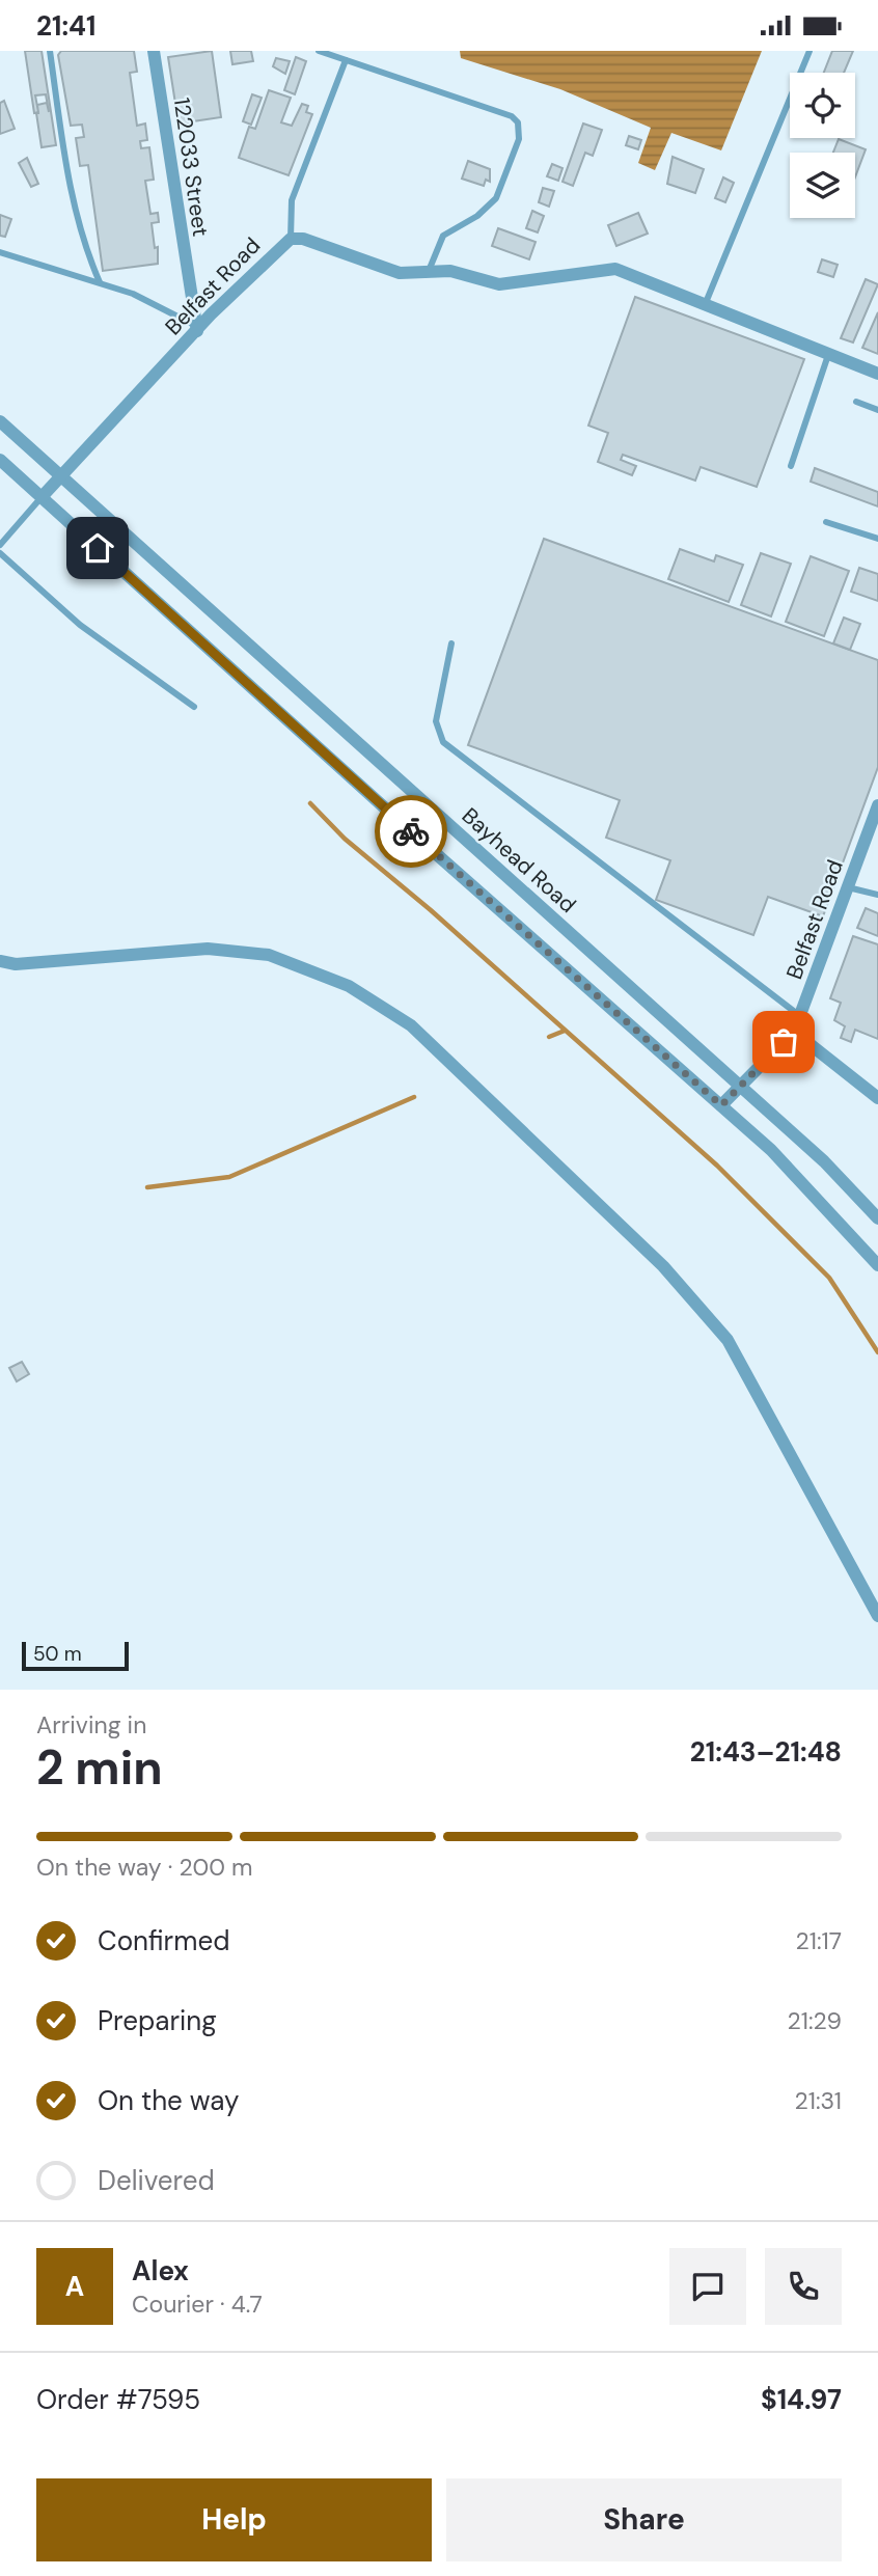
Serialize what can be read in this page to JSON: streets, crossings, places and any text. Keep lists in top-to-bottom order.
{
  "streets": {
    "street": ["122033 Street", "Belfast Road", "Bayhead Road"]
  },
  "crossings": [
    ["122033 Street", "Belfast Road"],
    ["Belfast Road", "Bayhead Road"]
  ],
  "scale_bar": "50 m",
  "page": {
    "status": "21:41",
    "scale": "50 m",
    "heading": ["2 min", "Arriving in", "21:43–21:48"],
    "panel": [
      "Alex",
      "Courier · 4.7",
      "Order #7595",
      "$14.97"
    ],
    "bar": "On the way · 200 m",
    "list": [
      ["Confirmed", "21:17"],
      ["Preparing", "21:29"],
      ["On the way", "21:31"],
      "Delivered"
    ],
    "round": "A",
    "buttons": ["Help", "Share"]
  }
}
